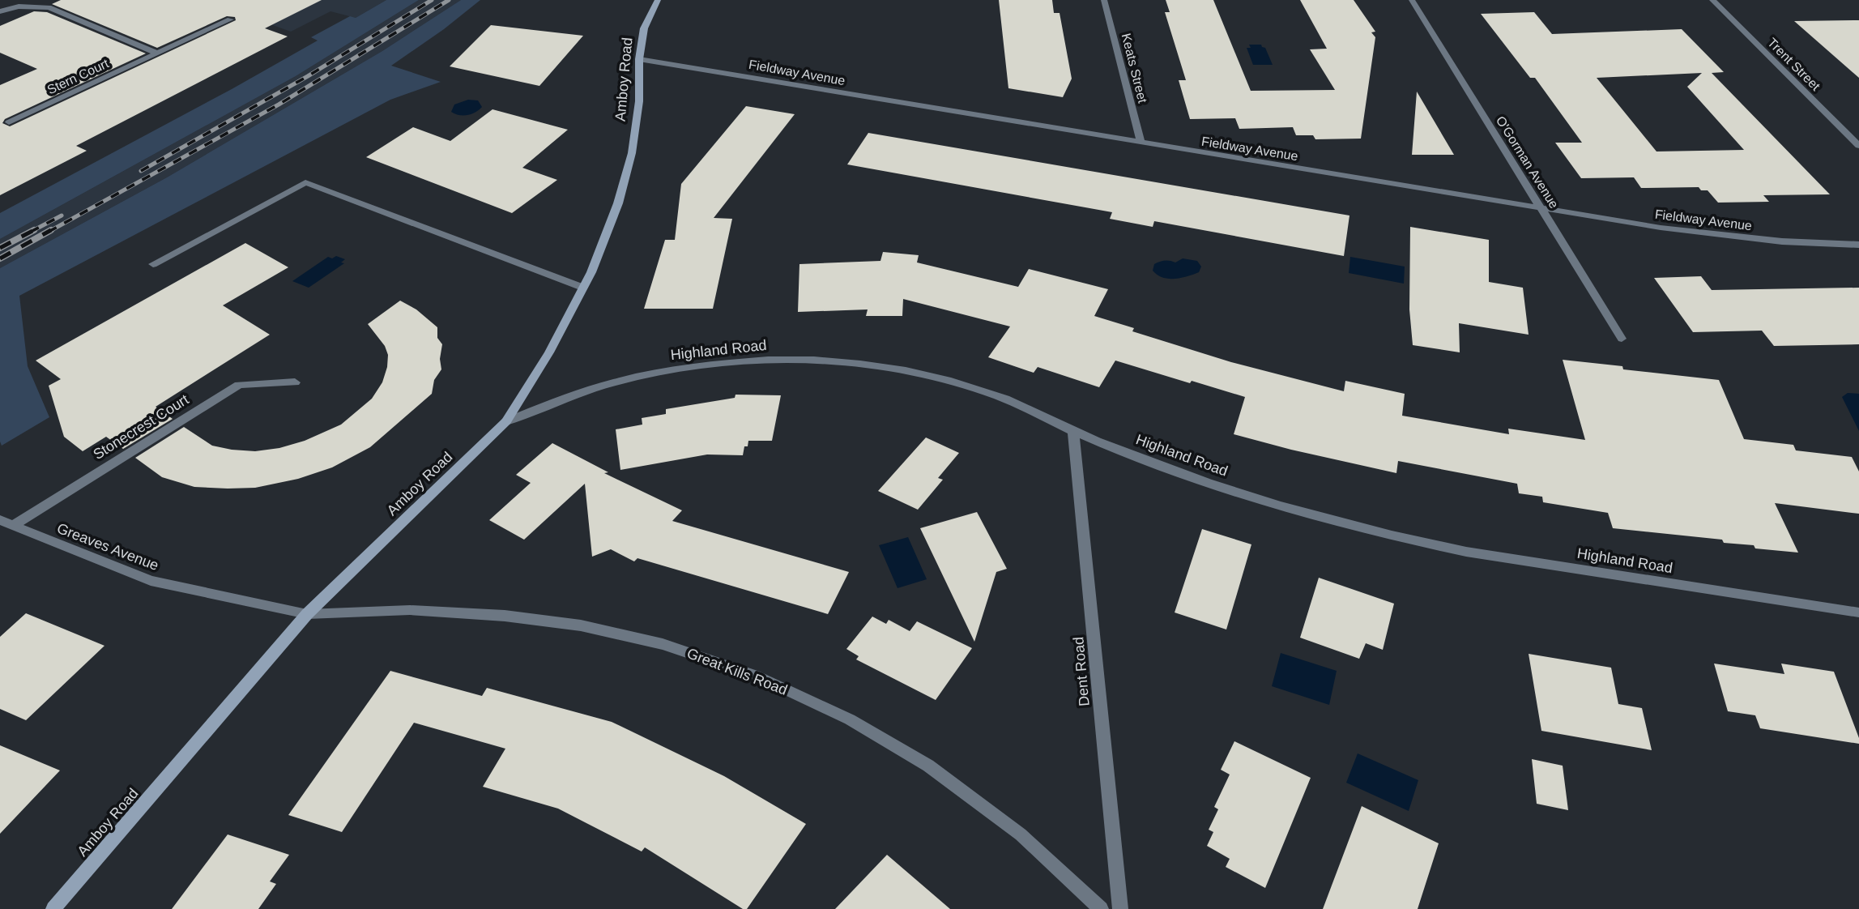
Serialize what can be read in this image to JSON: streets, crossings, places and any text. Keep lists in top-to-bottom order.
{
  "streets": {
    "main road": ["Amboy Road"],
    "street": [
      "Trent Street",
      "Keats Street",
      "Fieldway Avenue",
      "Stern Court",
      "O'Gorman Avenue",
      "Highland Road",
      "Stonecrest Court",
      "Greaves Avenue",
      "Great Kills Road",
      "Dent Road"
    ]
  },
  "crossings": [
    ["Keats Street", "Fieldway Avenue"],
    ["Fieldway Avenue", "Amboy Road"],
    ["Fieldway Avenue", "O'Gorman Avenue"],
    ["Amboy Road", "Highland Road"],
    ["Amboy Road", "Greaves Avenue"],
    ["Amboy Road", "Great Kills Road"],
    ["Highland Road", "Dent Road"],
    ["Stonecrest Court", "Greaves Avenue"],
    ["Greaves Avenue", "Great Kills Road"]
  ]
}
